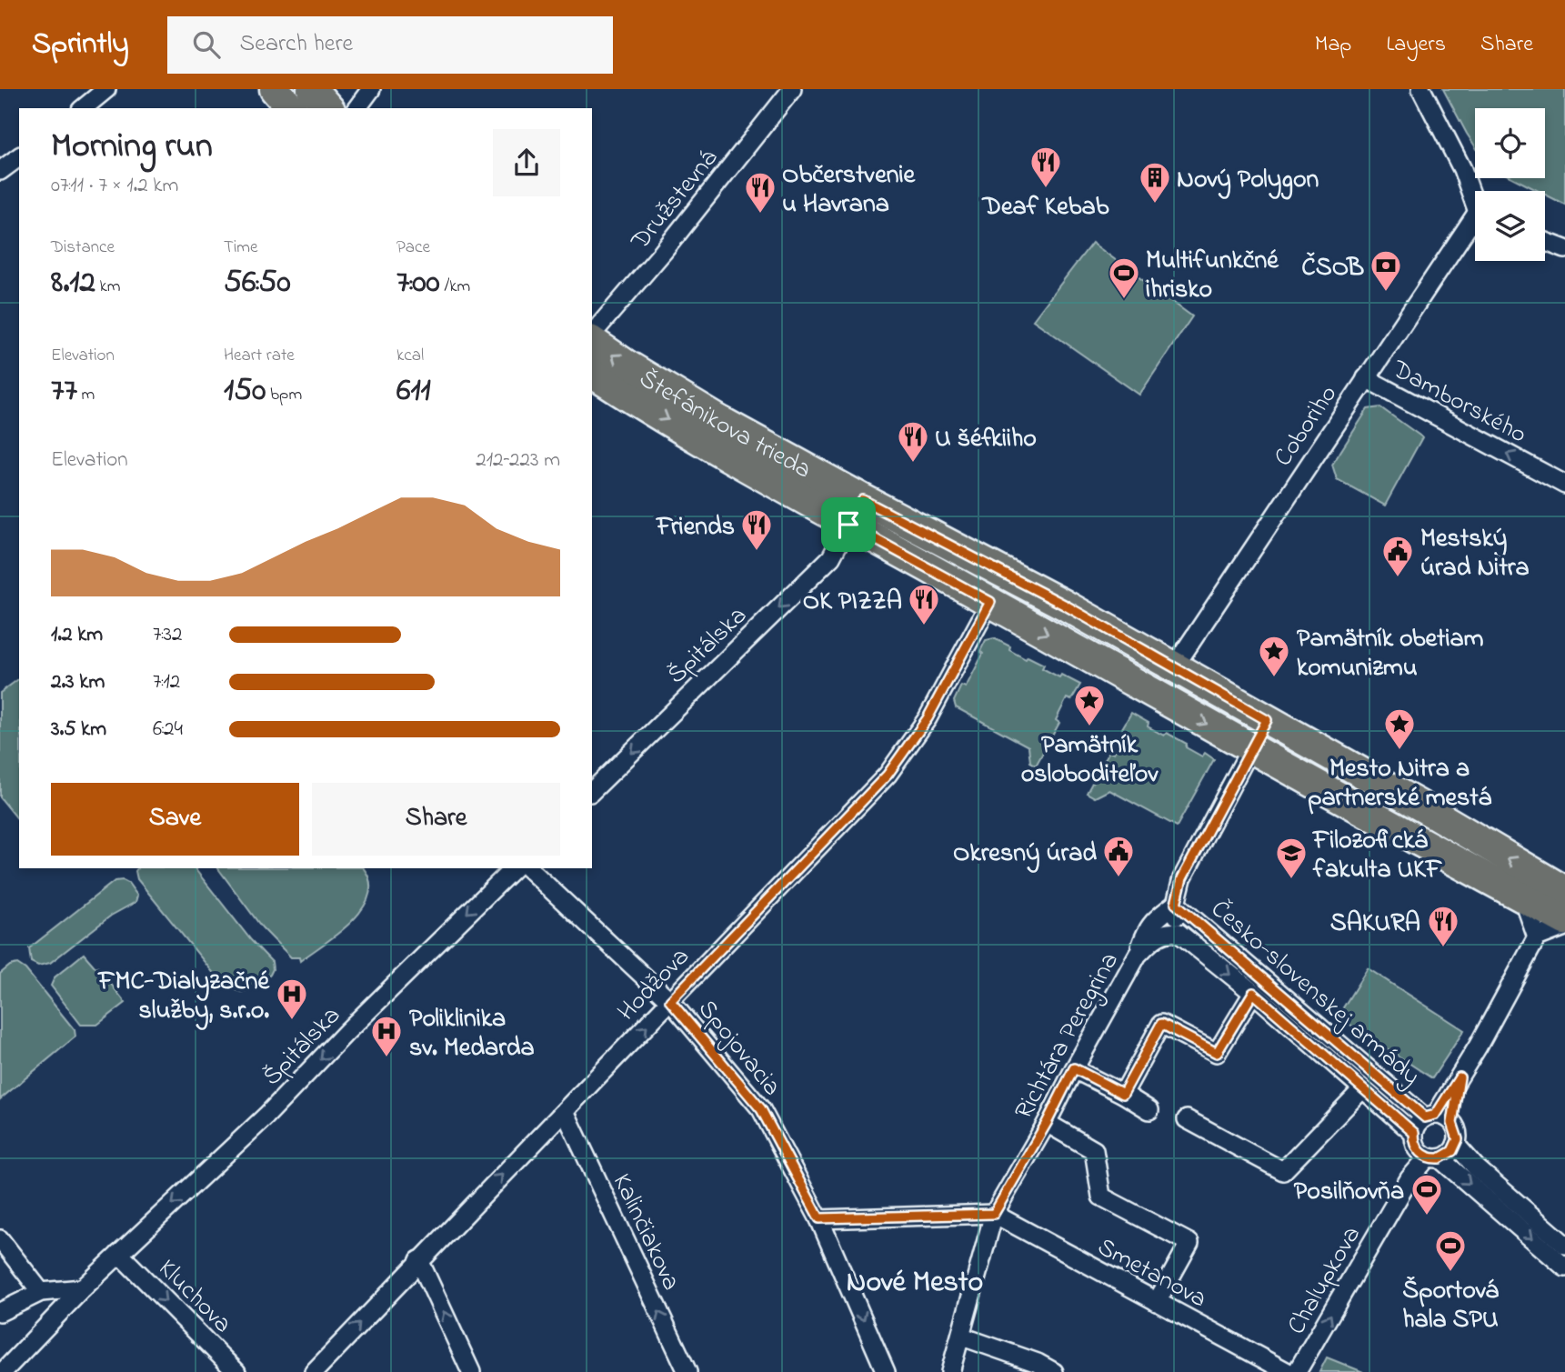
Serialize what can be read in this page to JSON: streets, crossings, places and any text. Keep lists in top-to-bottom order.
{
  "streets": {
    "main road": ["Štefánikova trieda"],
    "street": [
      "Družstevná",
      "Damborského",
      "Coboriho",
      "Špitálska",
      "Hodžova",
      "Česko-slovenskej armády",
      "Richtára Peregrina",
      "Spojovacia",
      "Kalinčiakova",
      "Smetanova",
      "Chalupkova",
      "Kluchova"
    ]
  },
  "crossings": [
    ["Damborského", "Coboriho"],
    ["Štefánikova trieda", "Coboriho"],
    ["Štefánikova trieda", "Špitálska"],
    ["Štefánikova trieda", "Hodžova"],
    ["Špitálska", "Kluchova"],
    ["Hodžova", "Spojovacia"],
    ["Hodžova", "Kalinčiakova"],
    ["Česko-slovenskej armády", "Richtára Peregrina"],
    ["Česko-slovenskej armády", "Chalupkova"],
    ["Richtára Peregrina", "Smetanova"]
  ],
  "one_way": [
    "Damborského",
    "Špitálska",
    "Hodžova",
    "Kalinčiakova",
    "Chalupkova",
    "Kluchova"
  ],
  "districts": ["Nové Mesto"],
  "places": {
    "restaurant": [
      "Deaf Kebab",
      "Občerstvenie u Havrana",
      "U šéfkiiho",
      "Friends",
      "OK PIZZA",
      "SAKURA"
    ],
    "building": ["Nový Polygon"],
    "bank": ["ČSOB"],
    "sports": ["Multifunkčné ihrisko", "Posilňovňa", "Športová hala SPU"],
    "public building": ["Mestský úrad Nitra", "Okresný úrad"],
    "place": ["Pamätník obetiam komunizmu", "Pamätník osloboditeľov", "Mesto Nitra a partnerské mestá"],
    "school or university": ["Filozofická fakulta UKF"],
    "hospital": ["FMC-Dialyzačné služby, s.r.o.", "Poliklinika sv. Medarda"]
  },
  "page": {
    "header": "Sprintly",
    "search": "Search here",
    "nav": ["Map", "Layers", "Share"],
    "heading": ["Morning run", "07:11 · 7 × 1.2 km"],
    "stats": [
      ["Distance", "8.12 km"],
      ["Time", "56:50"],
      ["Pace", "7:00 /km"],
      ["Elevation", "77 m"],
      ["Heart rate", "150 bpm"],
      ["kcal", "611"]
    ],
    "chart": ["Elevation", "212–223 m"],
    "list": [
      {
        "name": "1.2 km",
        "note": "7:32"
      },
      {
        "name": "2.3 km",
        "note": "7:12"
      },
      {
        "name": "3.5 km",
        "note": "6:24"
      }
    ],
    "buttons": ["Save", "Share"]
  }
}
